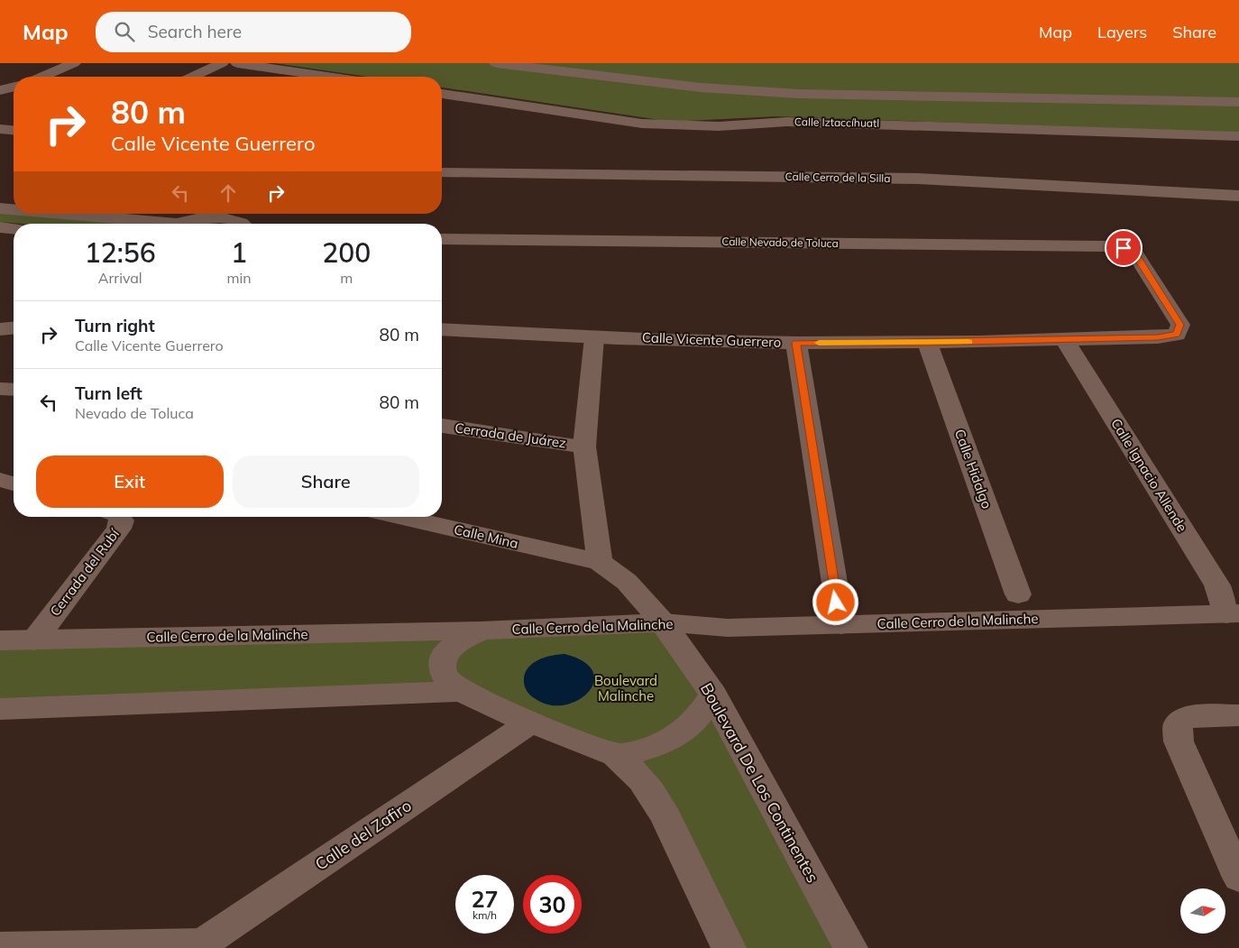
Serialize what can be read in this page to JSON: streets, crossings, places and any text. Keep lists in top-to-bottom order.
{
  "streets": {
    "street": [
      "Calle Iztaccíhuatl",
      "Calle Cerro de la Silla",
      "Calle Nevado de Toluca",
      "Calle Vicente Guerrero",
      "Cerrada de Juárez",
      "Calle Hidalgo",
      "Calle Ignacio Allende",
      "Calle Mina",
      "Cerrada del Rubí",
      "Calle Cerro de la Malinche",
      "Boulevard De Los Continentes",
      "Calle del Zafiro"
    ]
  },
  "crossings": [
    ["Calle Nevado de Toluca", "Calle Vicente Guerrero"],
    ["Calle Vicente Guerrero", "Calle Hidalgo"],
    ["Calle Vicente Guerrero", "Calle Ignacio Allende"],
    ["Calle Ignacio Allende", "Calle Cerro de la Malinche"],
    ["Calle Mina", "Boulevard De Los Continentes"],
    ["Cerrada del Rubí", "Calle Cerro de la Malinche"],
    ["Calle Cerro de la Malinche", "Boulevard De Los Continentes"]
  ],
  "parks": ["Boulevard Malinche"],
  "north": "right",
  "page": {
    "header": "Map",
    "search": "Search here",
    "nav": ["Map", "Layers", "Share"],
    "turn": ["80 m", "Calle Vicente Guerrero"],
    "eta": [
      "12:56",
      "Arrival",
      "1",
      "min",
      "200",
      "m"
    ],
    "list": [
      {
        "name": "Turn right",
        "note": "Calle Vicente Guerrero",
        "value": "80 m"
      },
      {
        "name": "Turn left",
        "note": "Nevado de Toluca",
        "value": "80 m"
      }
    ],
    "buttons": ["Exit", "Share"],
    "speed": "27 km/h",
    "limit": "30"
  }
}
